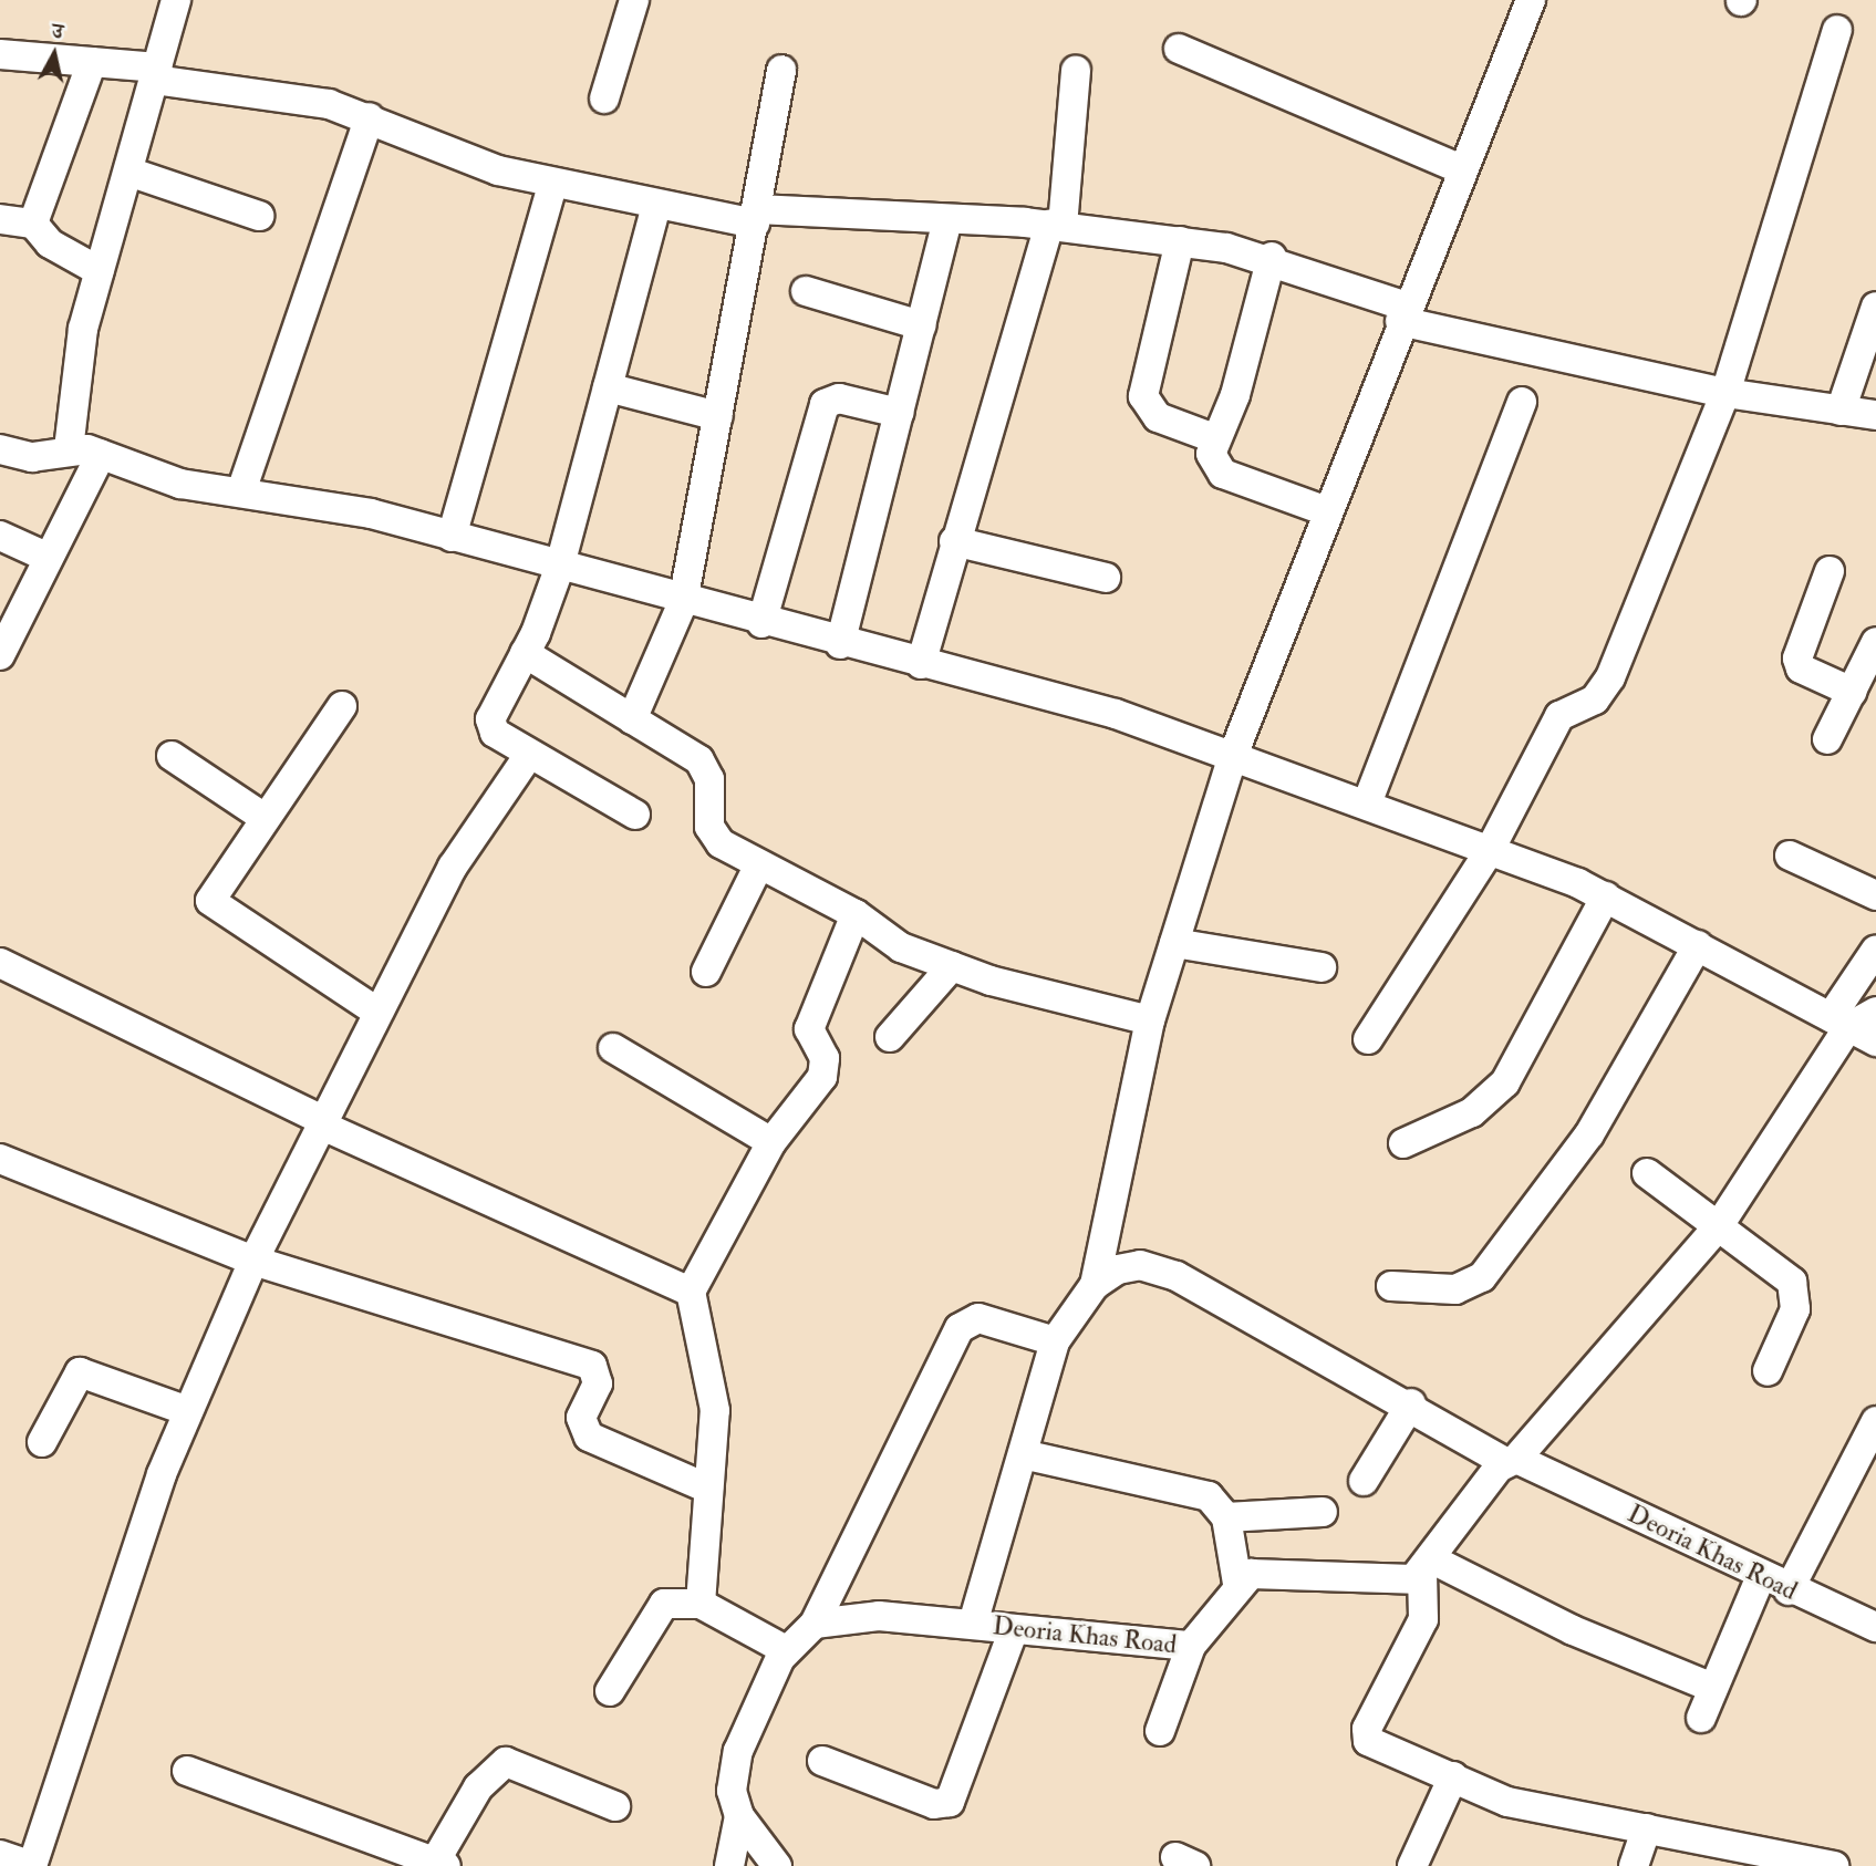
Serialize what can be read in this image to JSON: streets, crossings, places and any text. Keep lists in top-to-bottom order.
{
  "streets": {
    "street": ["Deoria Khas Road"]
  },
  "north": "top"
}
